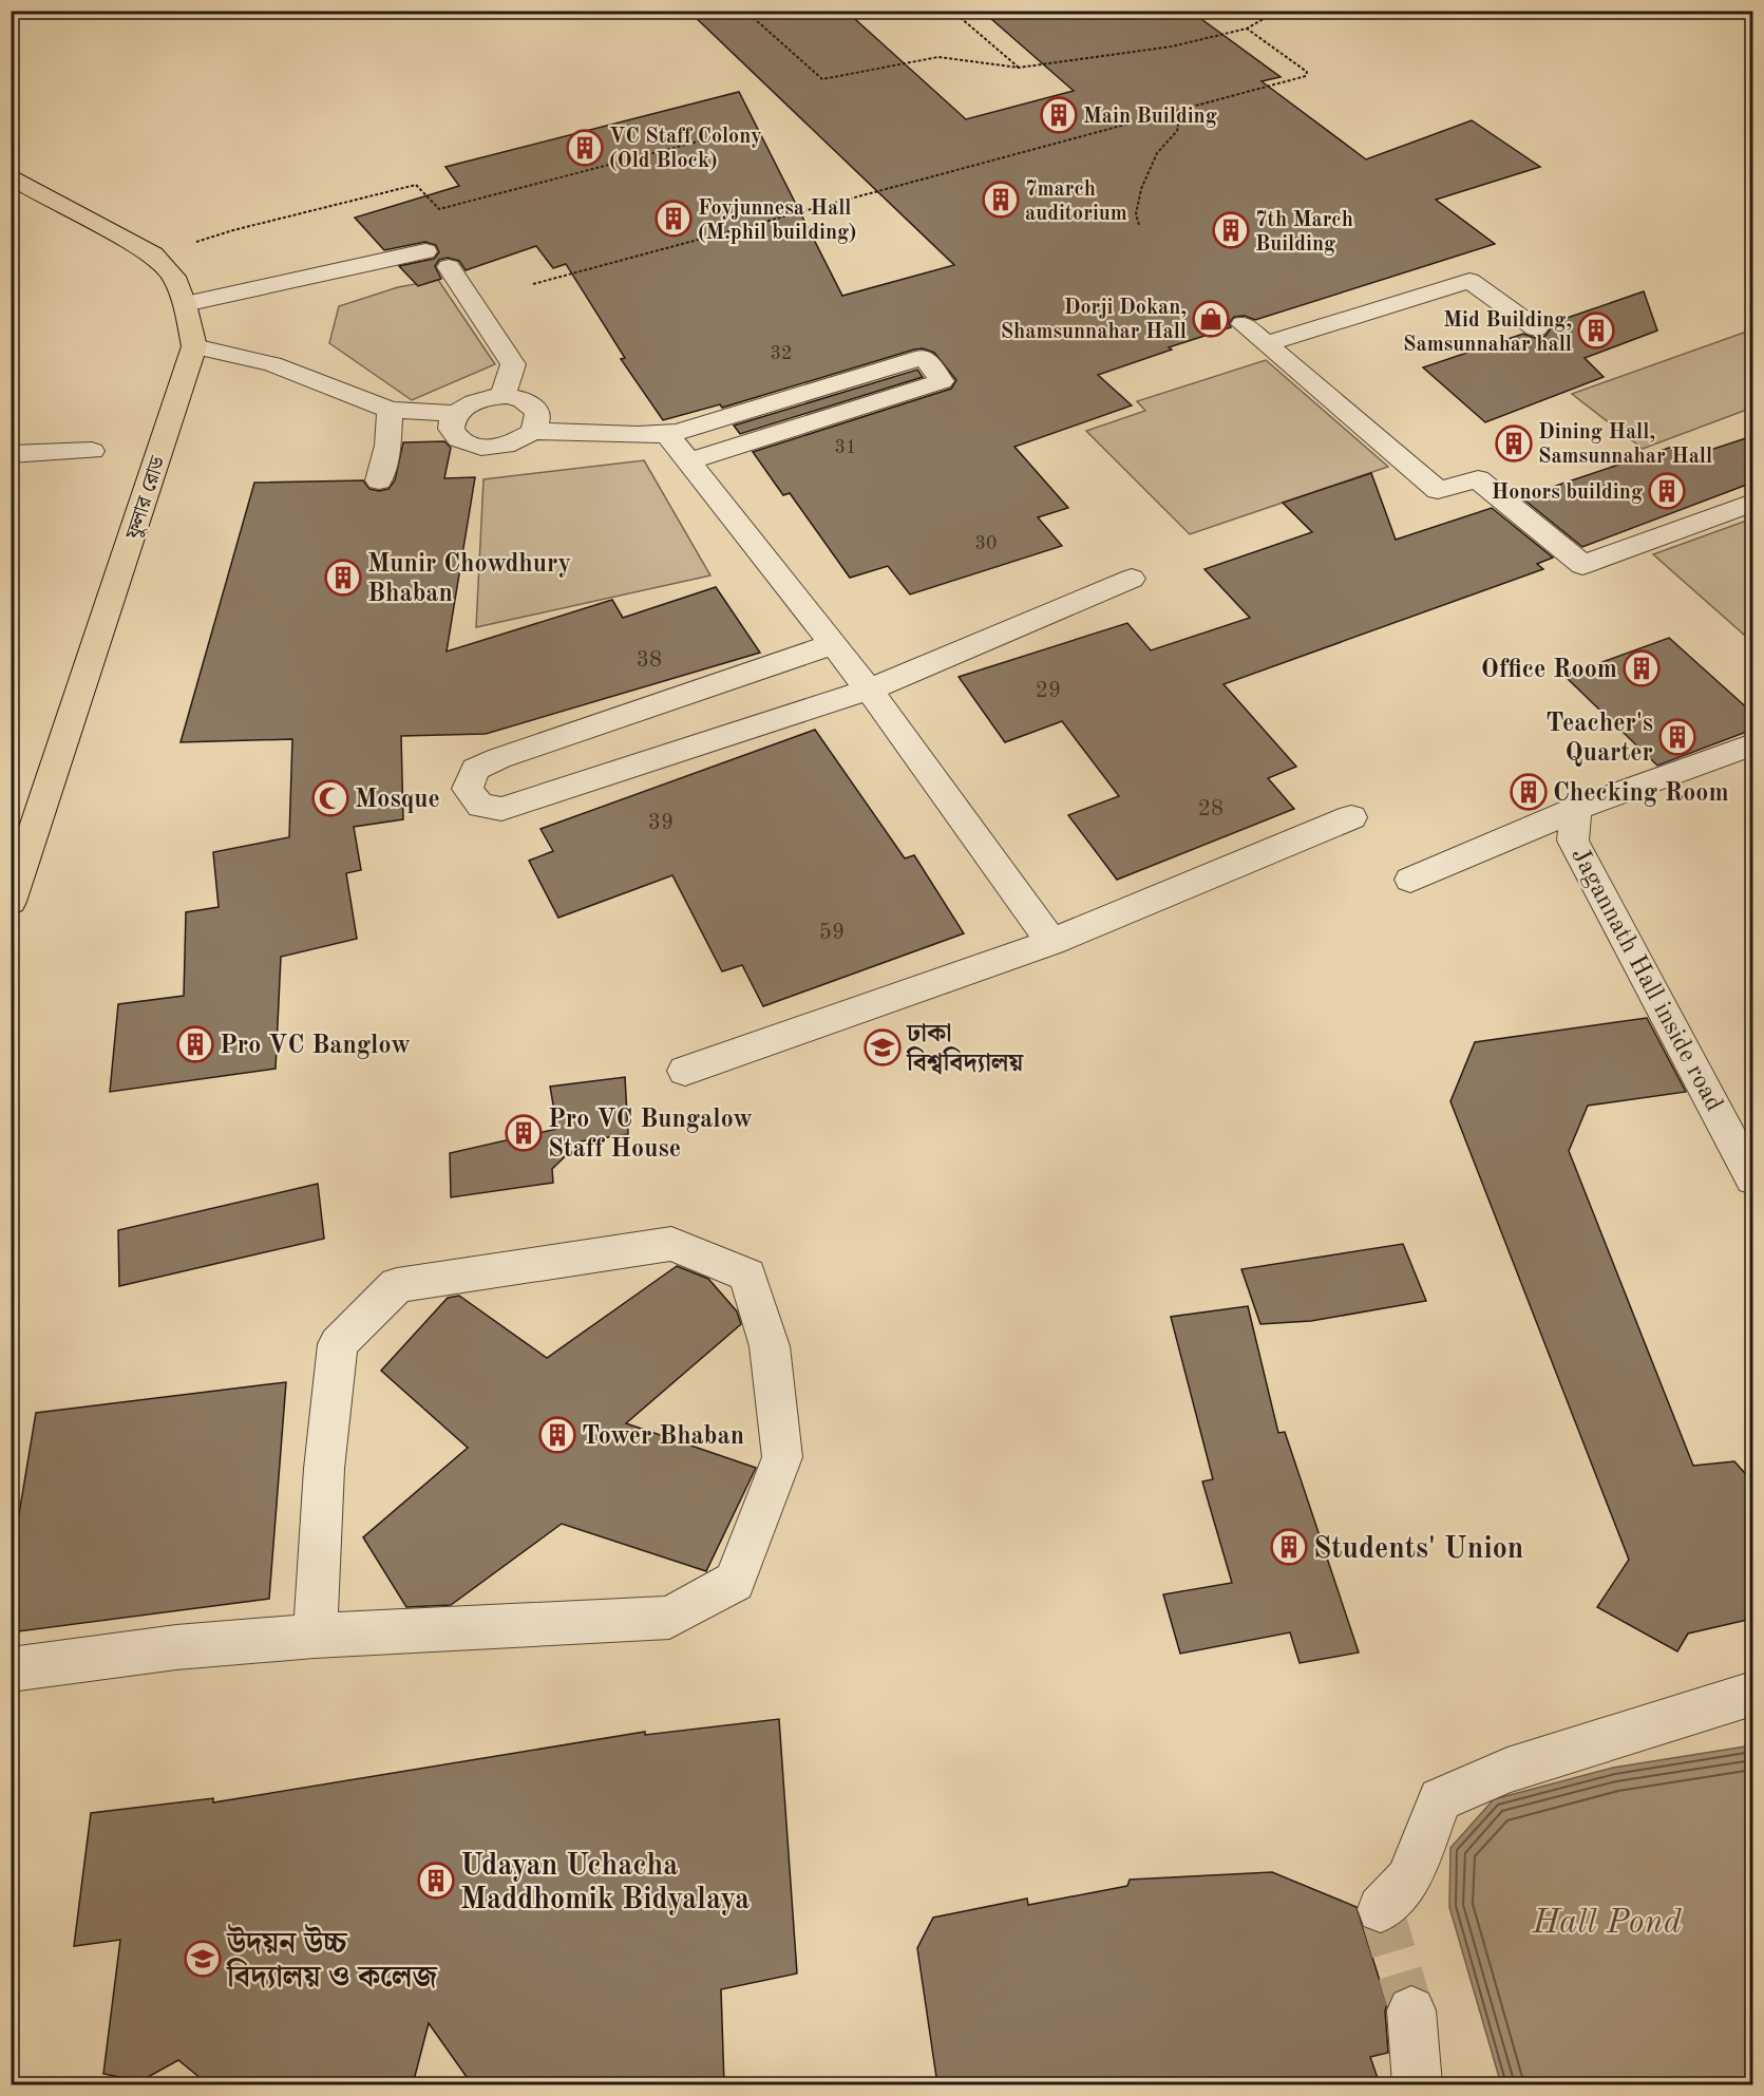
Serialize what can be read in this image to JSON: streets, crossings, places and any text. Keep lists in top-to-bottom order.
{
  "streets": {
    "main road": ["ফুলার রোড"],
    "street": ["Jagannath Hall inside road"]
  },
  "water": ["Hall Pond"],
  "places": {
    "building": [
      "Main Building",
      "VC Staff Colony (Old Block)",
      "7march auditorium",
      "Foyjunnesa Hall (M.phil building)",
      "7th March Building",
      "Mid Building, Samsunnahar hall",
      "Dining Hall, Samsunnahar Hall",
      "Honors building",
      "Munir Chowdhury Bhaban",
      "Office Room",
      "Teacher's Quarter",
      "Checking Room",
      "Pro VC Banglow",
      "Pro VC Bungalow Staff House",
      "Tower Bhaban",
      "Students' Union",
      "Udayan Uchacha Maddhomik Bidyalaya"
    ],
    "shop": ["Dorji Dokan, Shamsunnahar Hall"],
    "mosque": ["Mosque"],
    "school or university": ["ঢাকা বিশ্ববিদ্যালয়", "উদয়ন উচ্চ বিদ্যালয় ও কলেজ"]
  },
  "house_numbers": [
    "32",
    "31",
    "30",
    "38",
    "29",
    "28",
    "39",
    "59"
  ]
}
